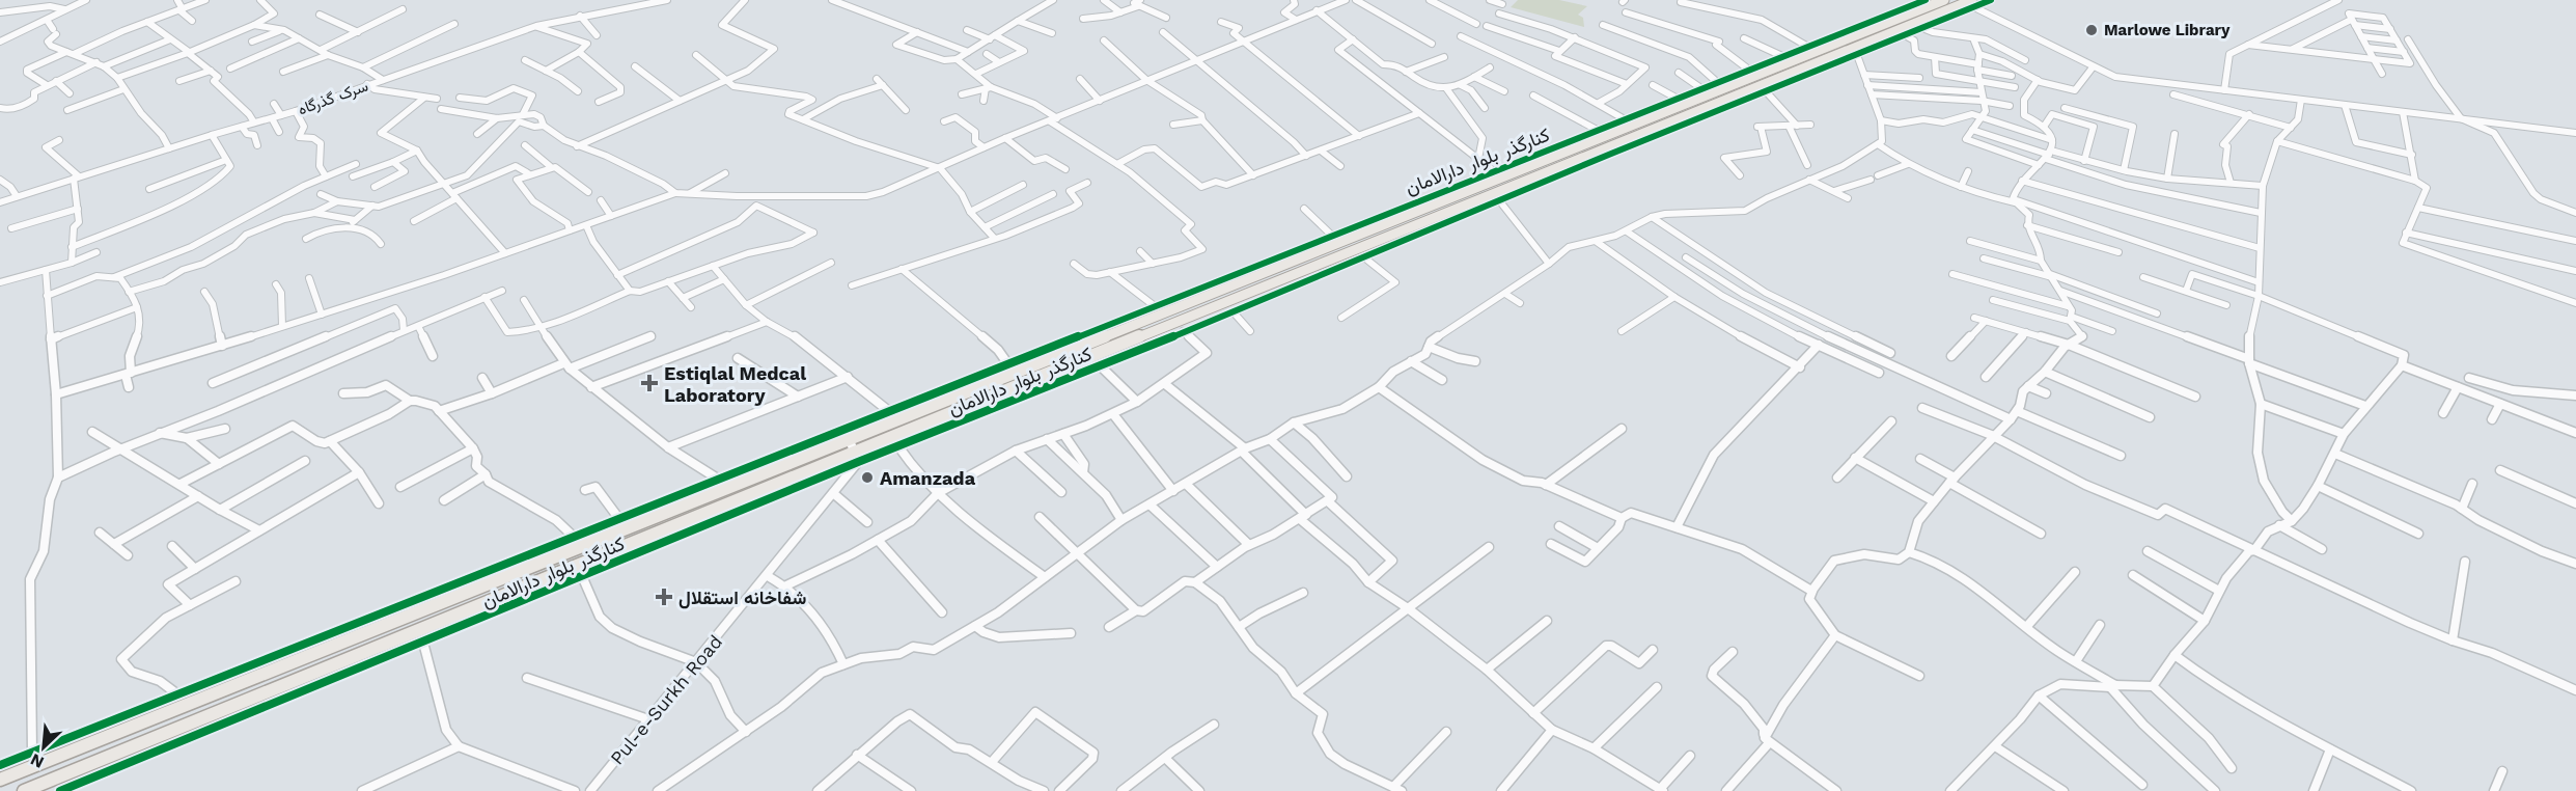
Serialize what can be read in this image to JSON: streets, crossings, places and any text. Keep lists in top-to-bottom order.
{
  "streets": {
    "street": ["سرک گذرگاه", "کنارگذر بلوار دارالامان", "Pul-e-Surkh Road"]
  },
  "crossings": [
    ["کنارگذر بلوار دارالامان", "Pul-e-Surkh Road"]
  ],
  "places": {
    "other": ["Marlowe Library", "Amanzada"],
    "health": ["Estiqlal Medcal Laboratory", "شفاخانه استقلال"]
  },
  "north": "bottom left"
}
